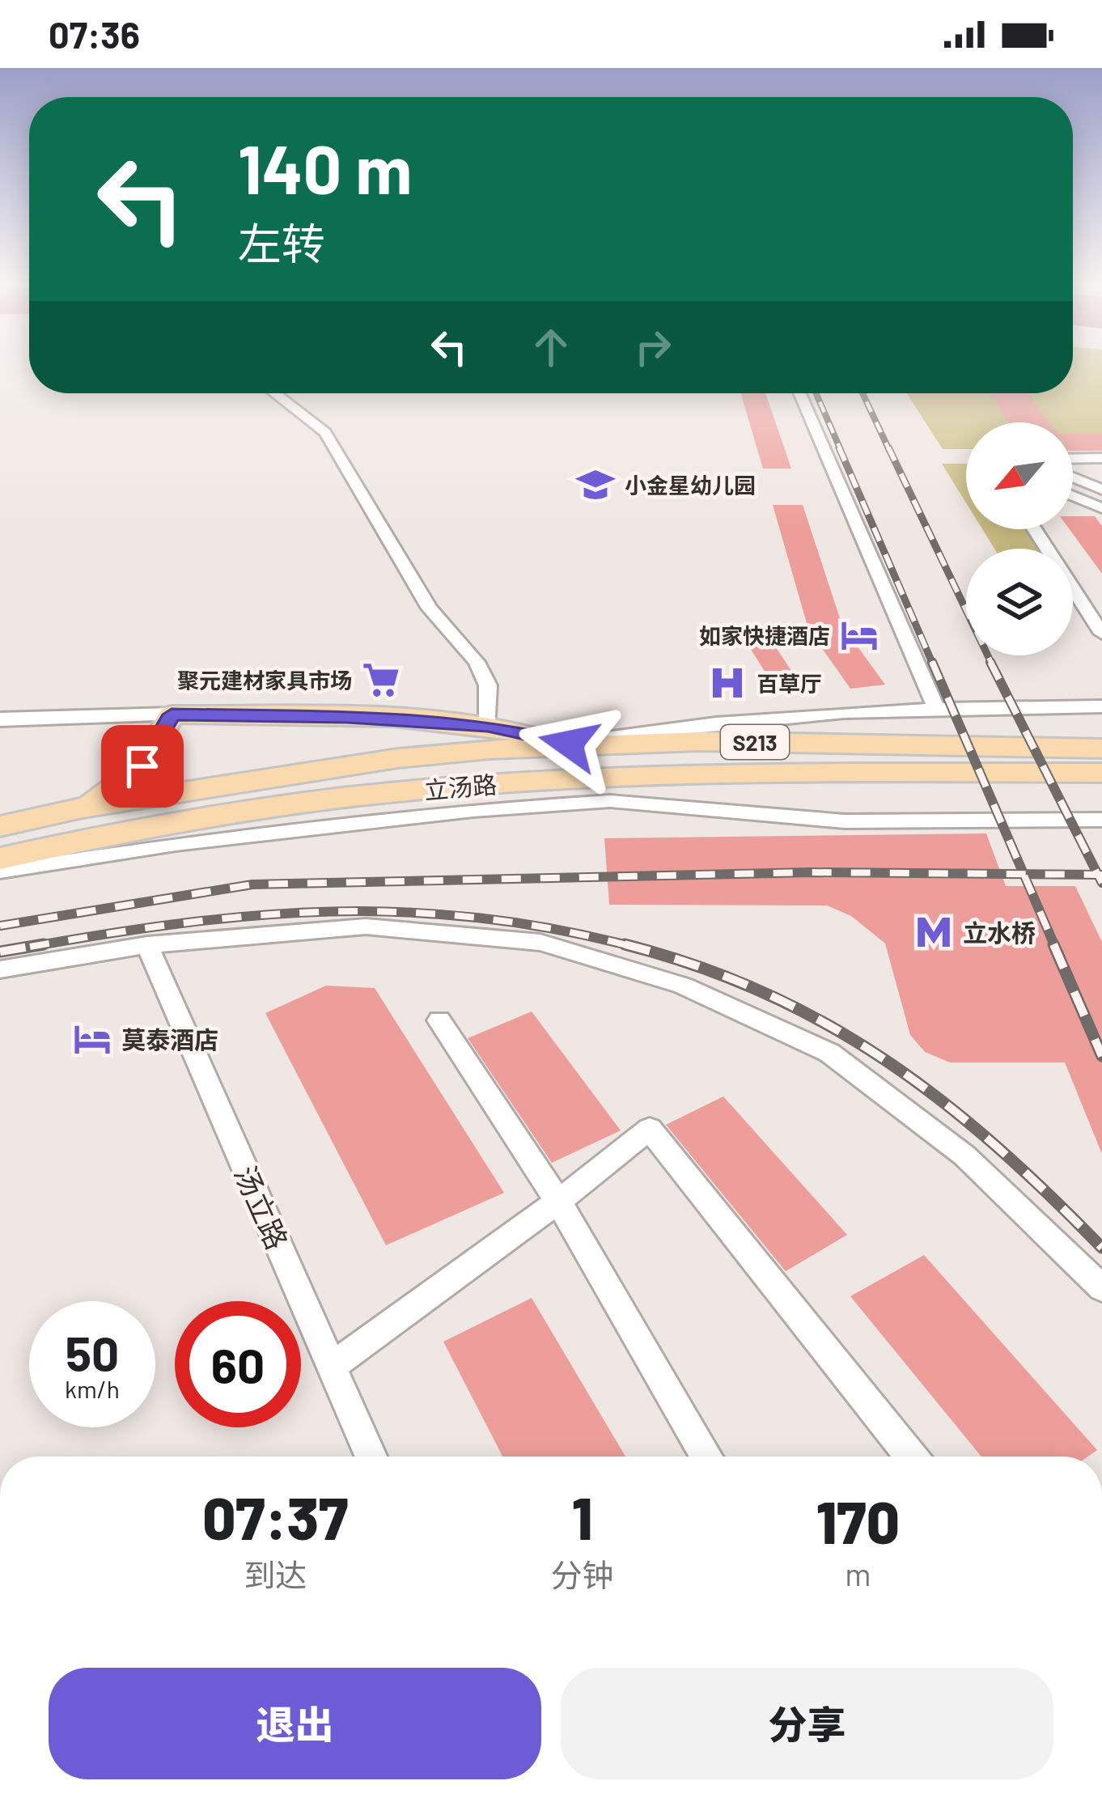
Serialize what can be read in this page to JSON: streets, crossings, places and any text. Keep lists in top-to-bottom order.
{
  "streets": {
    "main road": ["S213", "立汤路"],
    "street": ["汤立路"]
  },
  "places": {
    "school or university": ["小金星幼儿园"],
    "hotel": ["如家快捷酒店", "莫泰酒店"],
    "supermarket": ["聚元建材家具市场"],
    "hospital": ["百草厅"],
    "metro station": ["立水桥"]
  },
  "north": "bottom left",
  "page": {
    "status": "07:36",
    "turn": ["140 m", "左转"],
    "speed": "50 km/h",
    "limit": "60",
    "eta": [
      "07:37",
      "到达",
      "1",
      "分钟",
      "170",
      "m"
    ],
    "buttons": ["退出", "分享"]
  }
}
